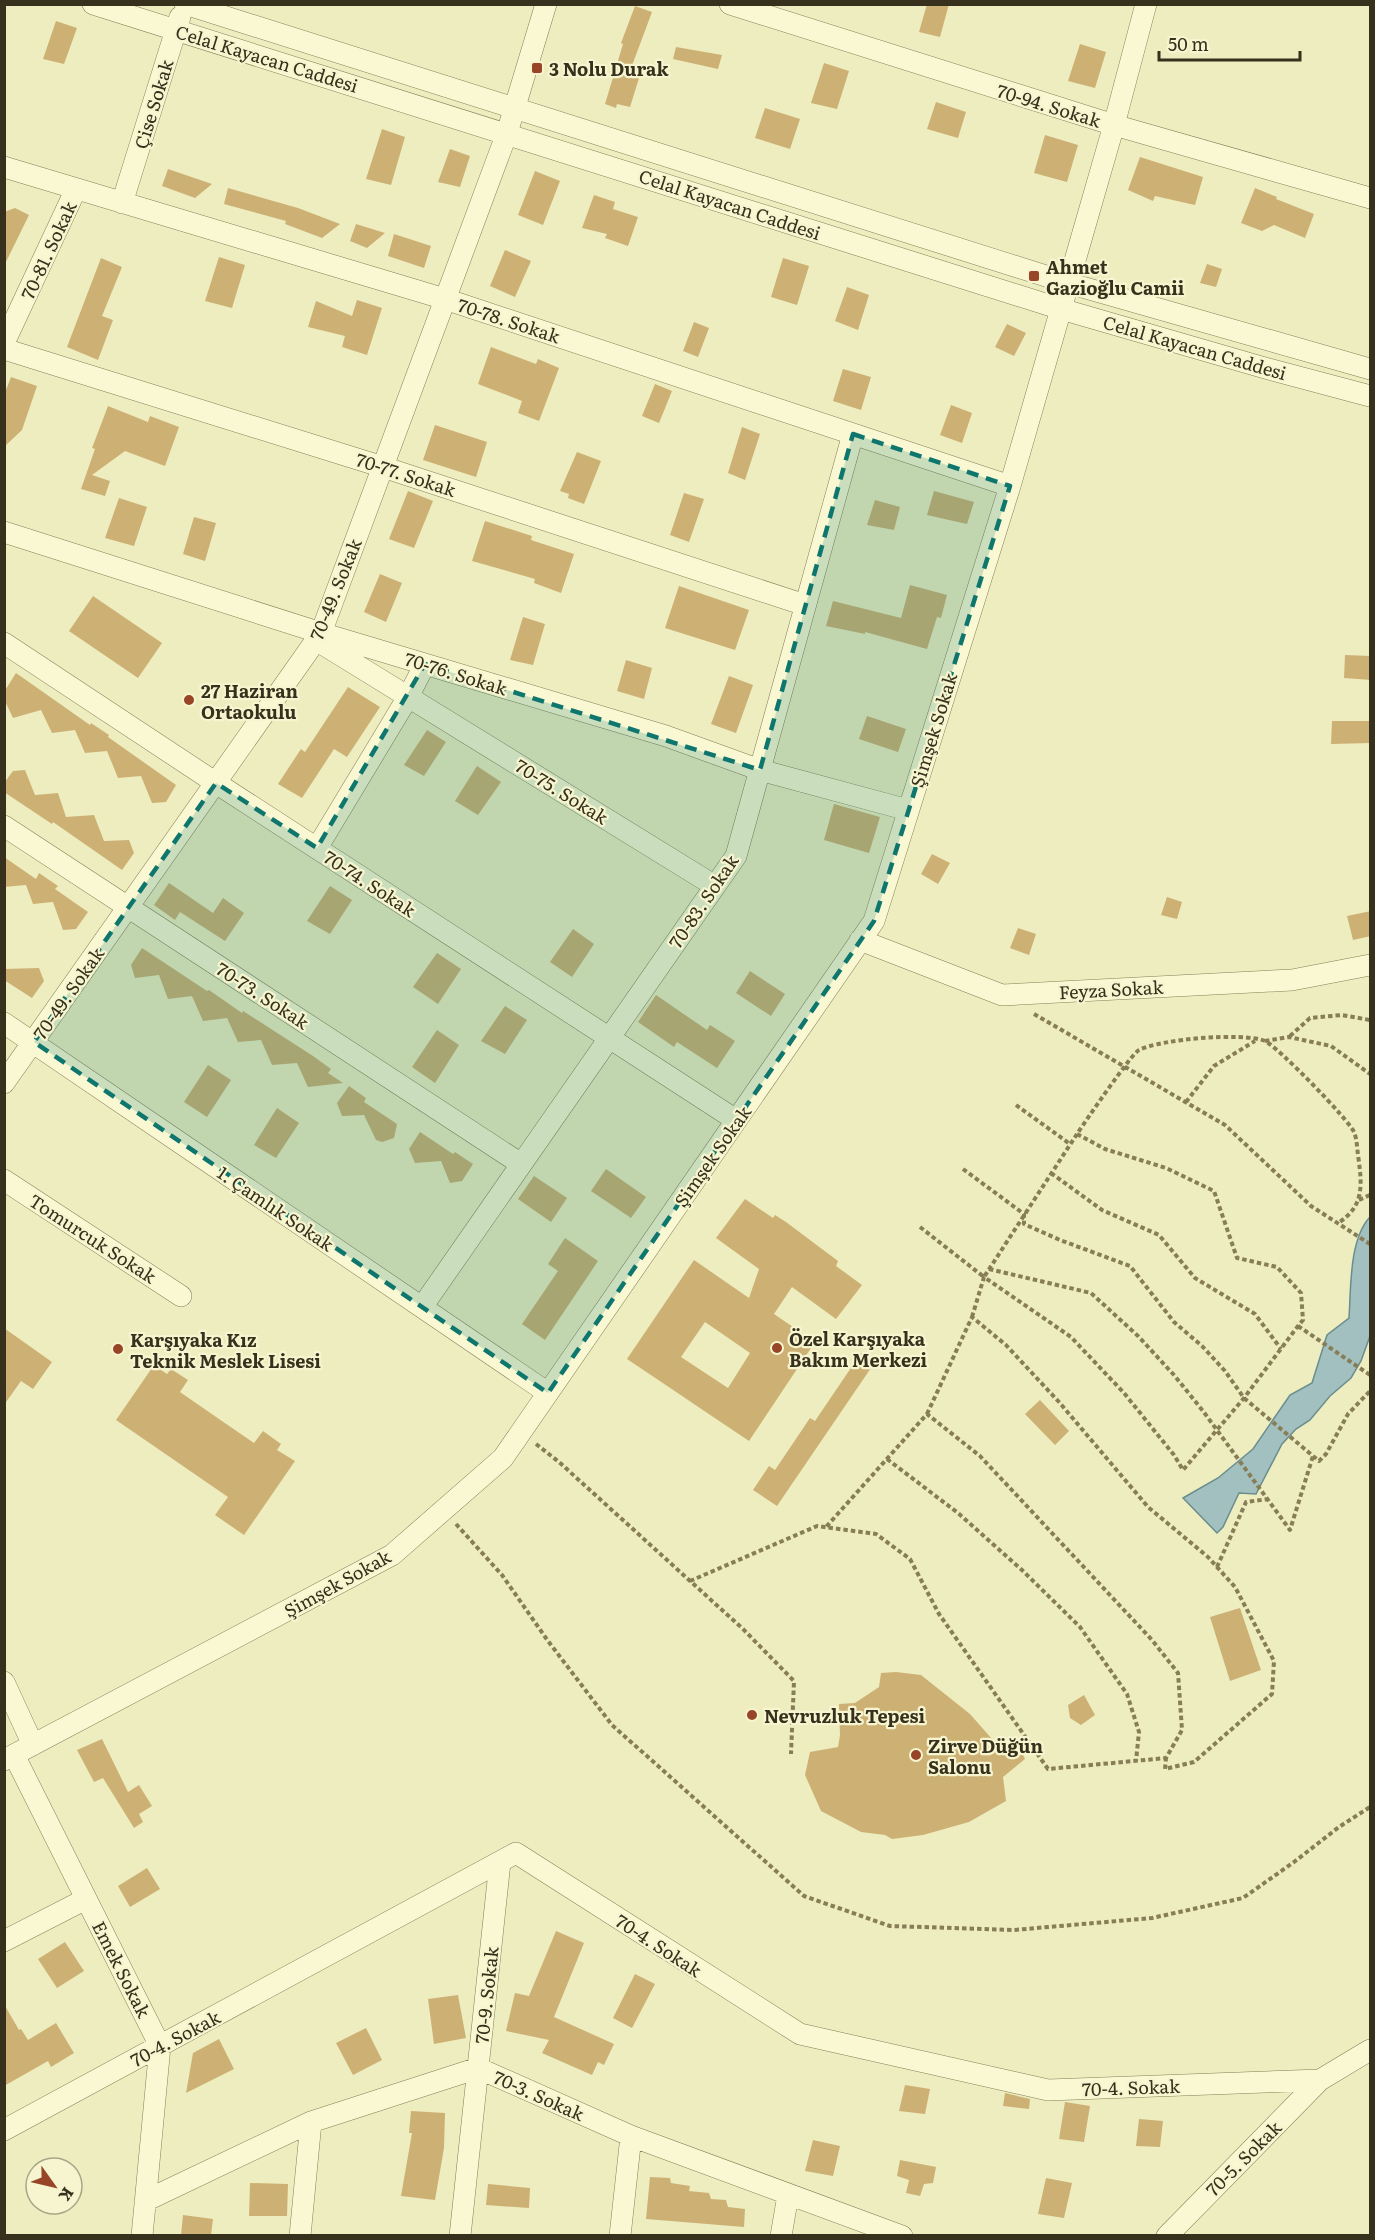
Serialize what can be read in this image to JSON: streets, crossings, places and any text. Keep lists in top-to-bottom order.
{
  "streets": {
    "street": [
      "Celal Kayacan Caddesi",
      "Çise Sokak",
      "70-94. Sokak",
      "70-81. Sokak",
      "70-78. Sokak",
      "70-77. Sokak",
      "70-49. Sokak",
      "70-76. Sokak",
      "Şimşek Sokak",
      "70-75. Sokak",
      "70-74. Sokak",
      "70-83. Sokak",
      "Feyza Sokak",
      "70-73. Sokak",
      "1. Çamlık Sokak",
      "Tomurcuk Sokak",
      "70-4. Sokak",
      "Emek Sokak",
      "70-9. Sokak",
      "70-3. Sokak",
      "70-5. Sokak"
    ]
  },
  "crossings": [
    ["Celal Kayacan Caddesi", "Çise Sokak"],
    ["Celal Kayacan Caddesi", "70-49. Sokak"],
    ["Celal Kayacan Caddesi", "Şimşek Sokak"],
    ["Çise Sokak", "70-78. Sokak"],
    ["70-94. Sokak", "Şimşek Sokak"],
    ["70-81. Sokak", "70-78. Sokak"],
    ["70-78. Sokak", "70-49. Sokak"],
    ["70-78. Sokak", "Şimşek Sokak"],
    ["70-78. Sokak", "70-83. Sokak"],
    ["70-77. Sokak", "70-49. Sokak"],
    ["70-77. Sokak", "70-83. Sokak"],
    ["70-49. Sokak", "70-76. Sokak"],
    ["70-49. Sokak", "70-75. Sokak"],
    ["70-49. Sokak", "70-74. Sokak"],
    ["70-49. Sokak", "70-73. Sokak"],
    ["70-49. Sokak", "1. Çamlık Sokak"],
    ["70-76. Sokak", "Şimşek Sokak"],
    ["70-76. Sokak", "70-75. Sokak"],
    ["70-76. Sokak", "70-83. Sokak"],
    ["Şimşek Sokak", "70-74. Sokak"],
    ["Şimşek Sokak", "Feyza Sokak"],
    ["Şimşek Sokak", "1. Çamlık Sokak"],
    ["Şimşek Sokak", "Emek Sokak"],
    ["70-75. Sokak", "70-83. Sokak"],
    ["70-74. Sokak", "70-83. Sokak"],
    ["70-83. Sokak", "70-73. Sokak"],
    ["70-83. Sokak", "1. Çamlık Sokak"],
    ["70-4. Sokak", "Emek Sokak"],
    ["70-4. Sokak", "70-9. Sokak"],
    ["70-4. Sokak", "70-5. Sokak"],
    ["70-9. Sokak", "70-3. Sokak"]
  ],
  "places": {
    "transit": ["3 Nolu Durak", "Ahmet Gazioğlu Camii"],
    "other": [
      "27 Haziran Ortaokulu",
      "Özel Karşıyaka Bakım Merkezi",
      "Karşıyaka Kız Teknik Meslek Lisesi",
      "Nevruzluk Tepesi",
      "Zirve Düğün Salonu"
    ]
  },
  "scale_bar": "50 m",
  "north": "bottom right"
}
